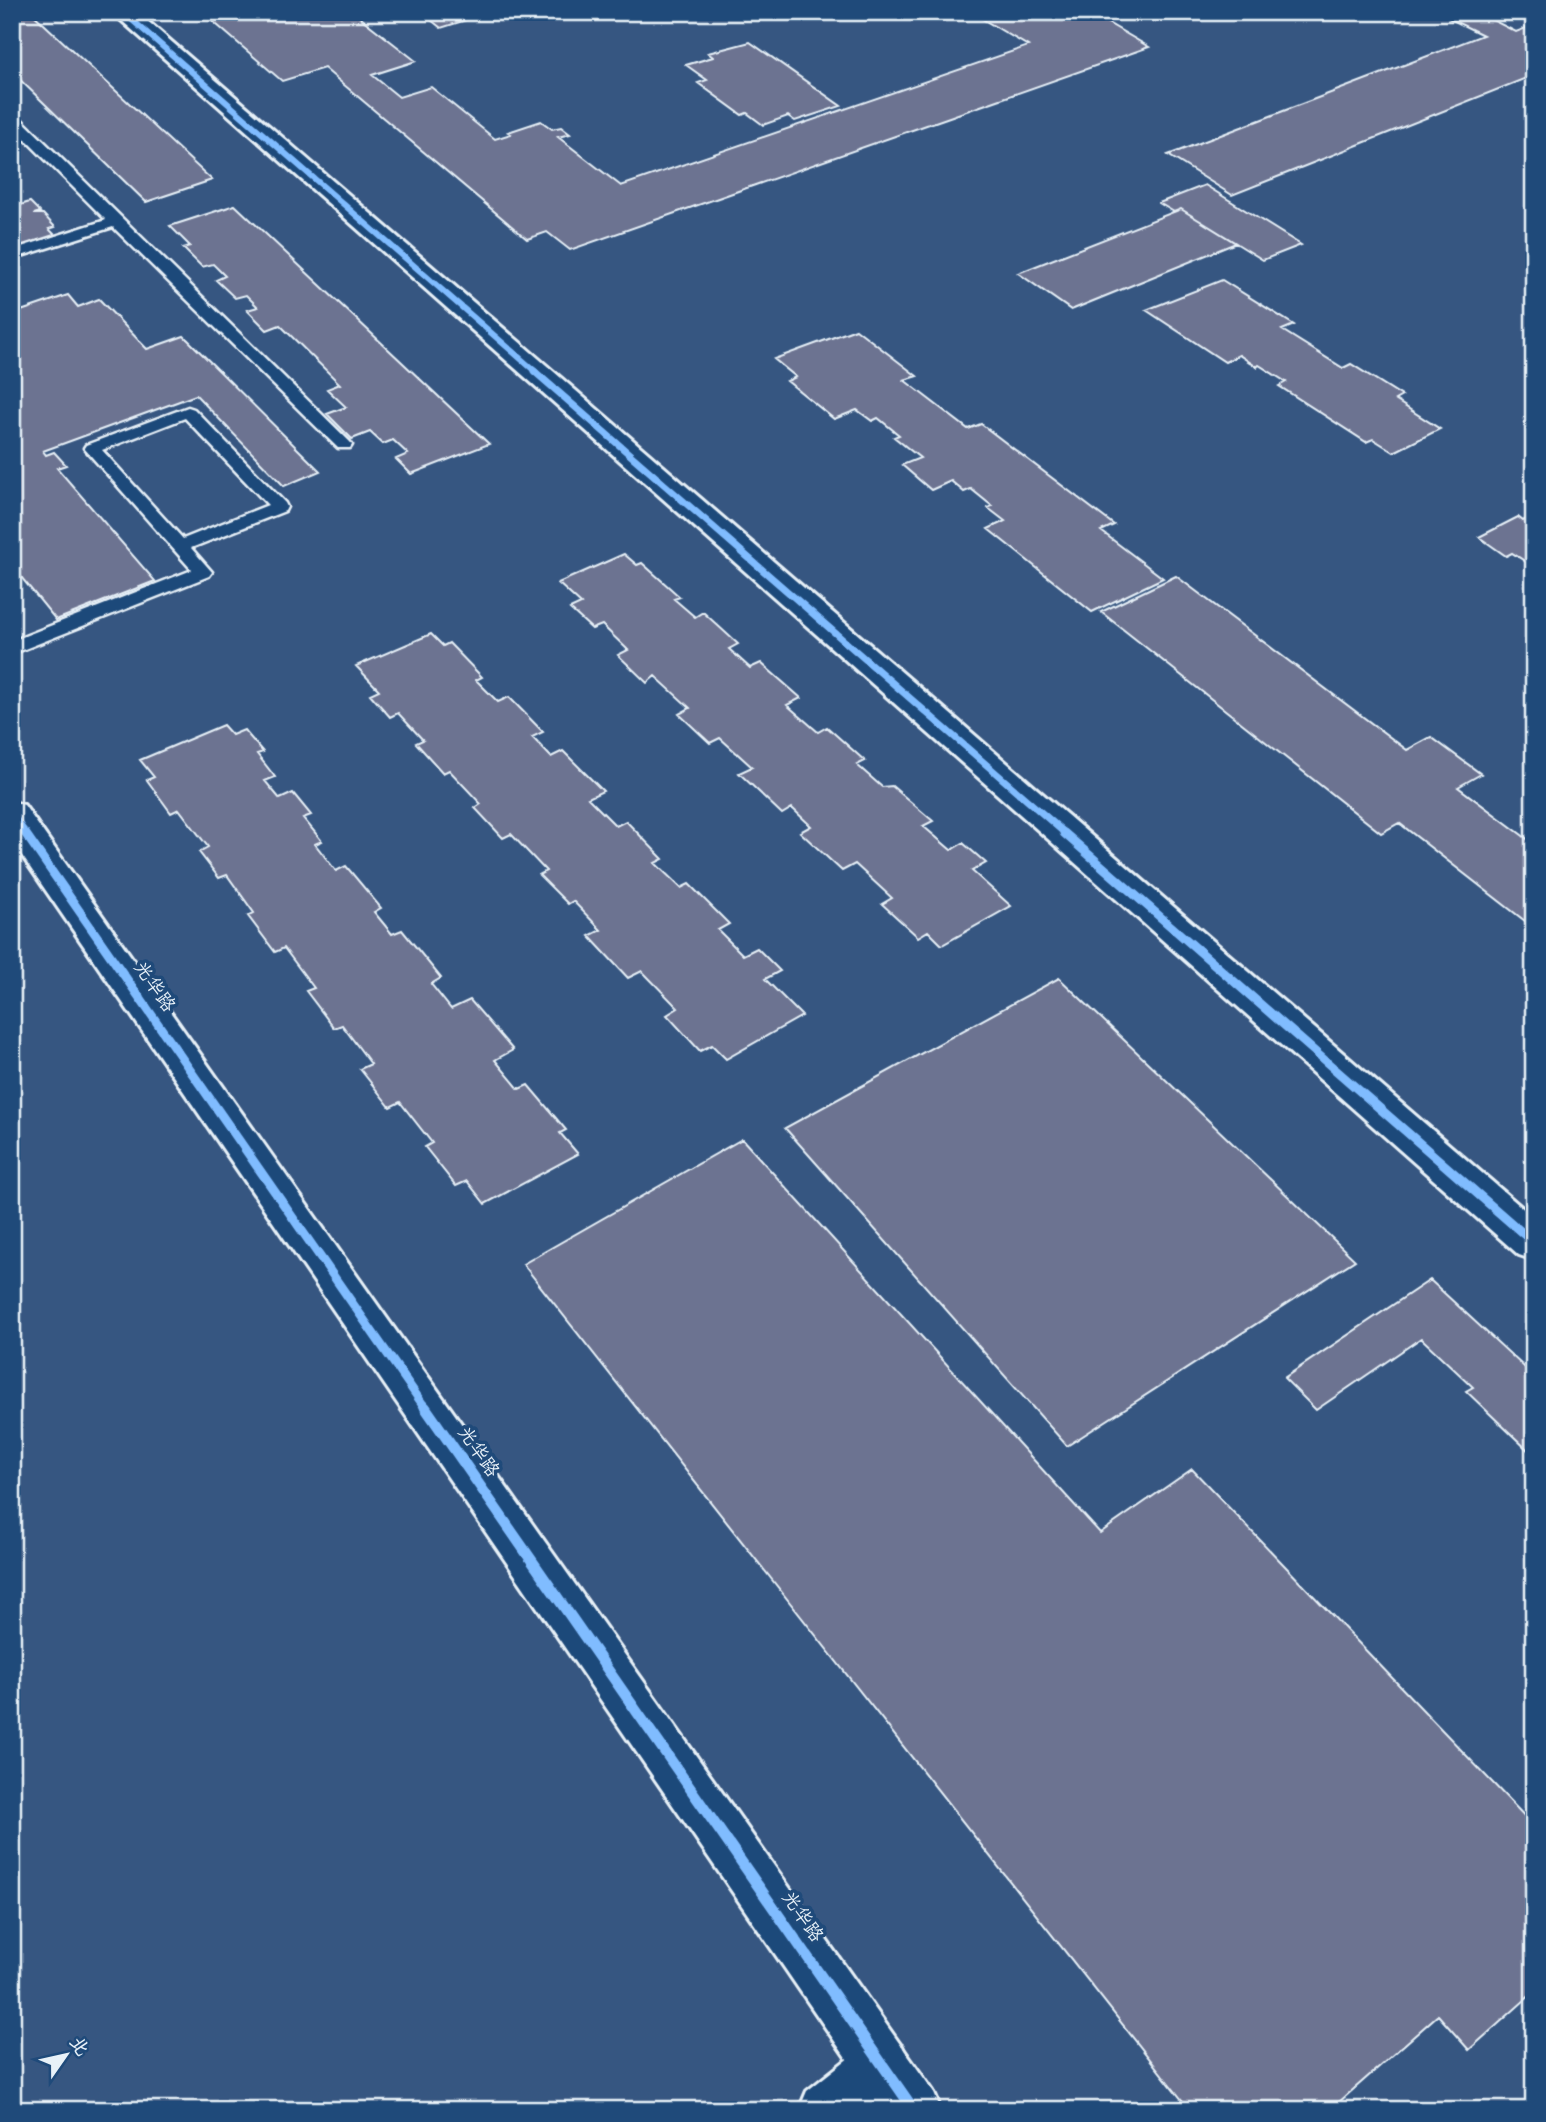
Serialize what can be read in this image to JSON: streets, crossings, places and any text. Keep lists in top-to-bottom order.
{
  "streets": {
    "street": ["光华路"]
  },
  "north": "top right"
}
